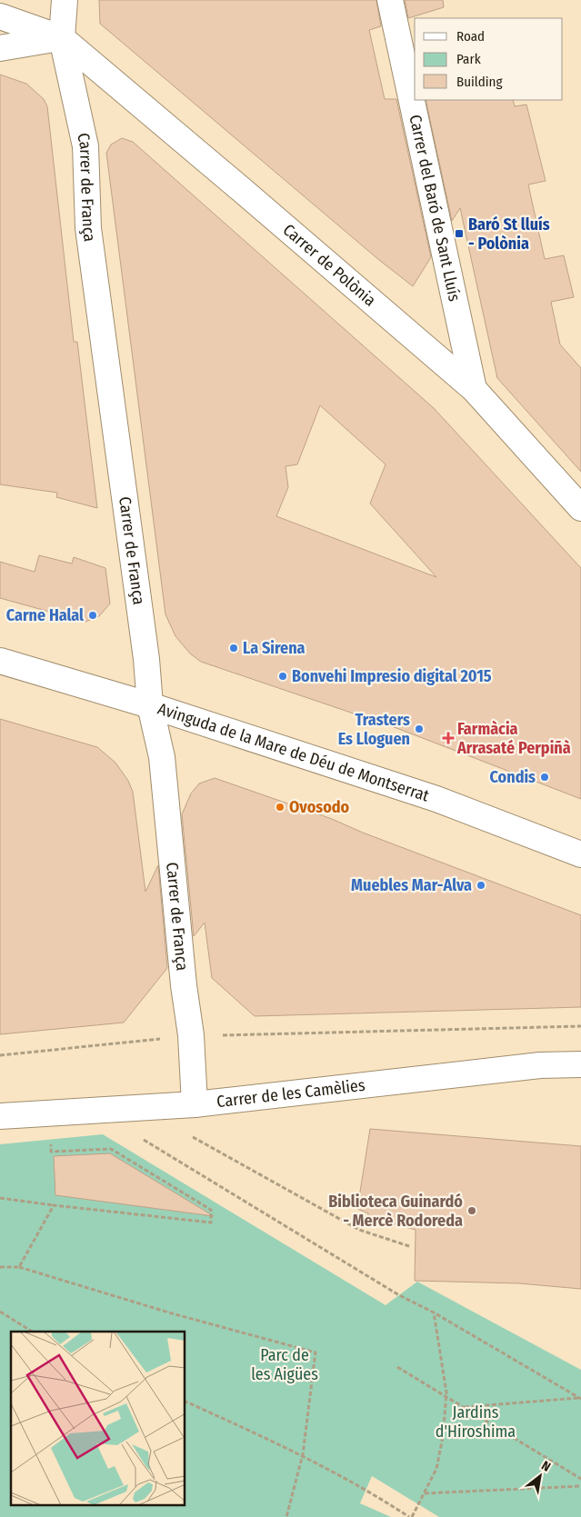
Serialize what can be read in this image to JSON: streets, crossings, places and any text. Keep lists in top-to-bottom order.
{
  "streets": {
    "street": [
      "Carrer de França",
      "Carrer del Baró de Sant Lluís",
      "Carrer de Polònia",
      "Avinguda de la Mare de Déu de Montserrat",
      "Carrer de les Camèlies"
    ]
  },
  "crossings": [
    ["Carrer de França", "Carrer de Polònia"],
    ["Carrer de França", "Avinguda de la Mare de Déu de Montserrat"],
    ["Carrer de França", "Carrer de les Camèlies"],
    ["Carrer del Baró de Sant Lluís", "Carrer de Polònia"]
  ],
  "parks": ["Parc de les Aigües", "Jardins d'Hiroshima"],
  "places": {
    "transit": ["Baró St lluís - Polònia"],
    "other": [
      "Carne Halal",
      "La Sirena",
      "Bonvehi Impresio digital 2015",
      "Trasters Es Lloguen",
      "Condis",
      "Ovosodo",
      "Muebles Mar-Alva",
      "Biblioteca Guinardó - Mercè Rodoreda"
    ],
    "health": ["Farmàcia Arrasaté Perpiñà"]
  },
  "legend": ["Road", "Park", "Building"],
  "north": "top right"
}
